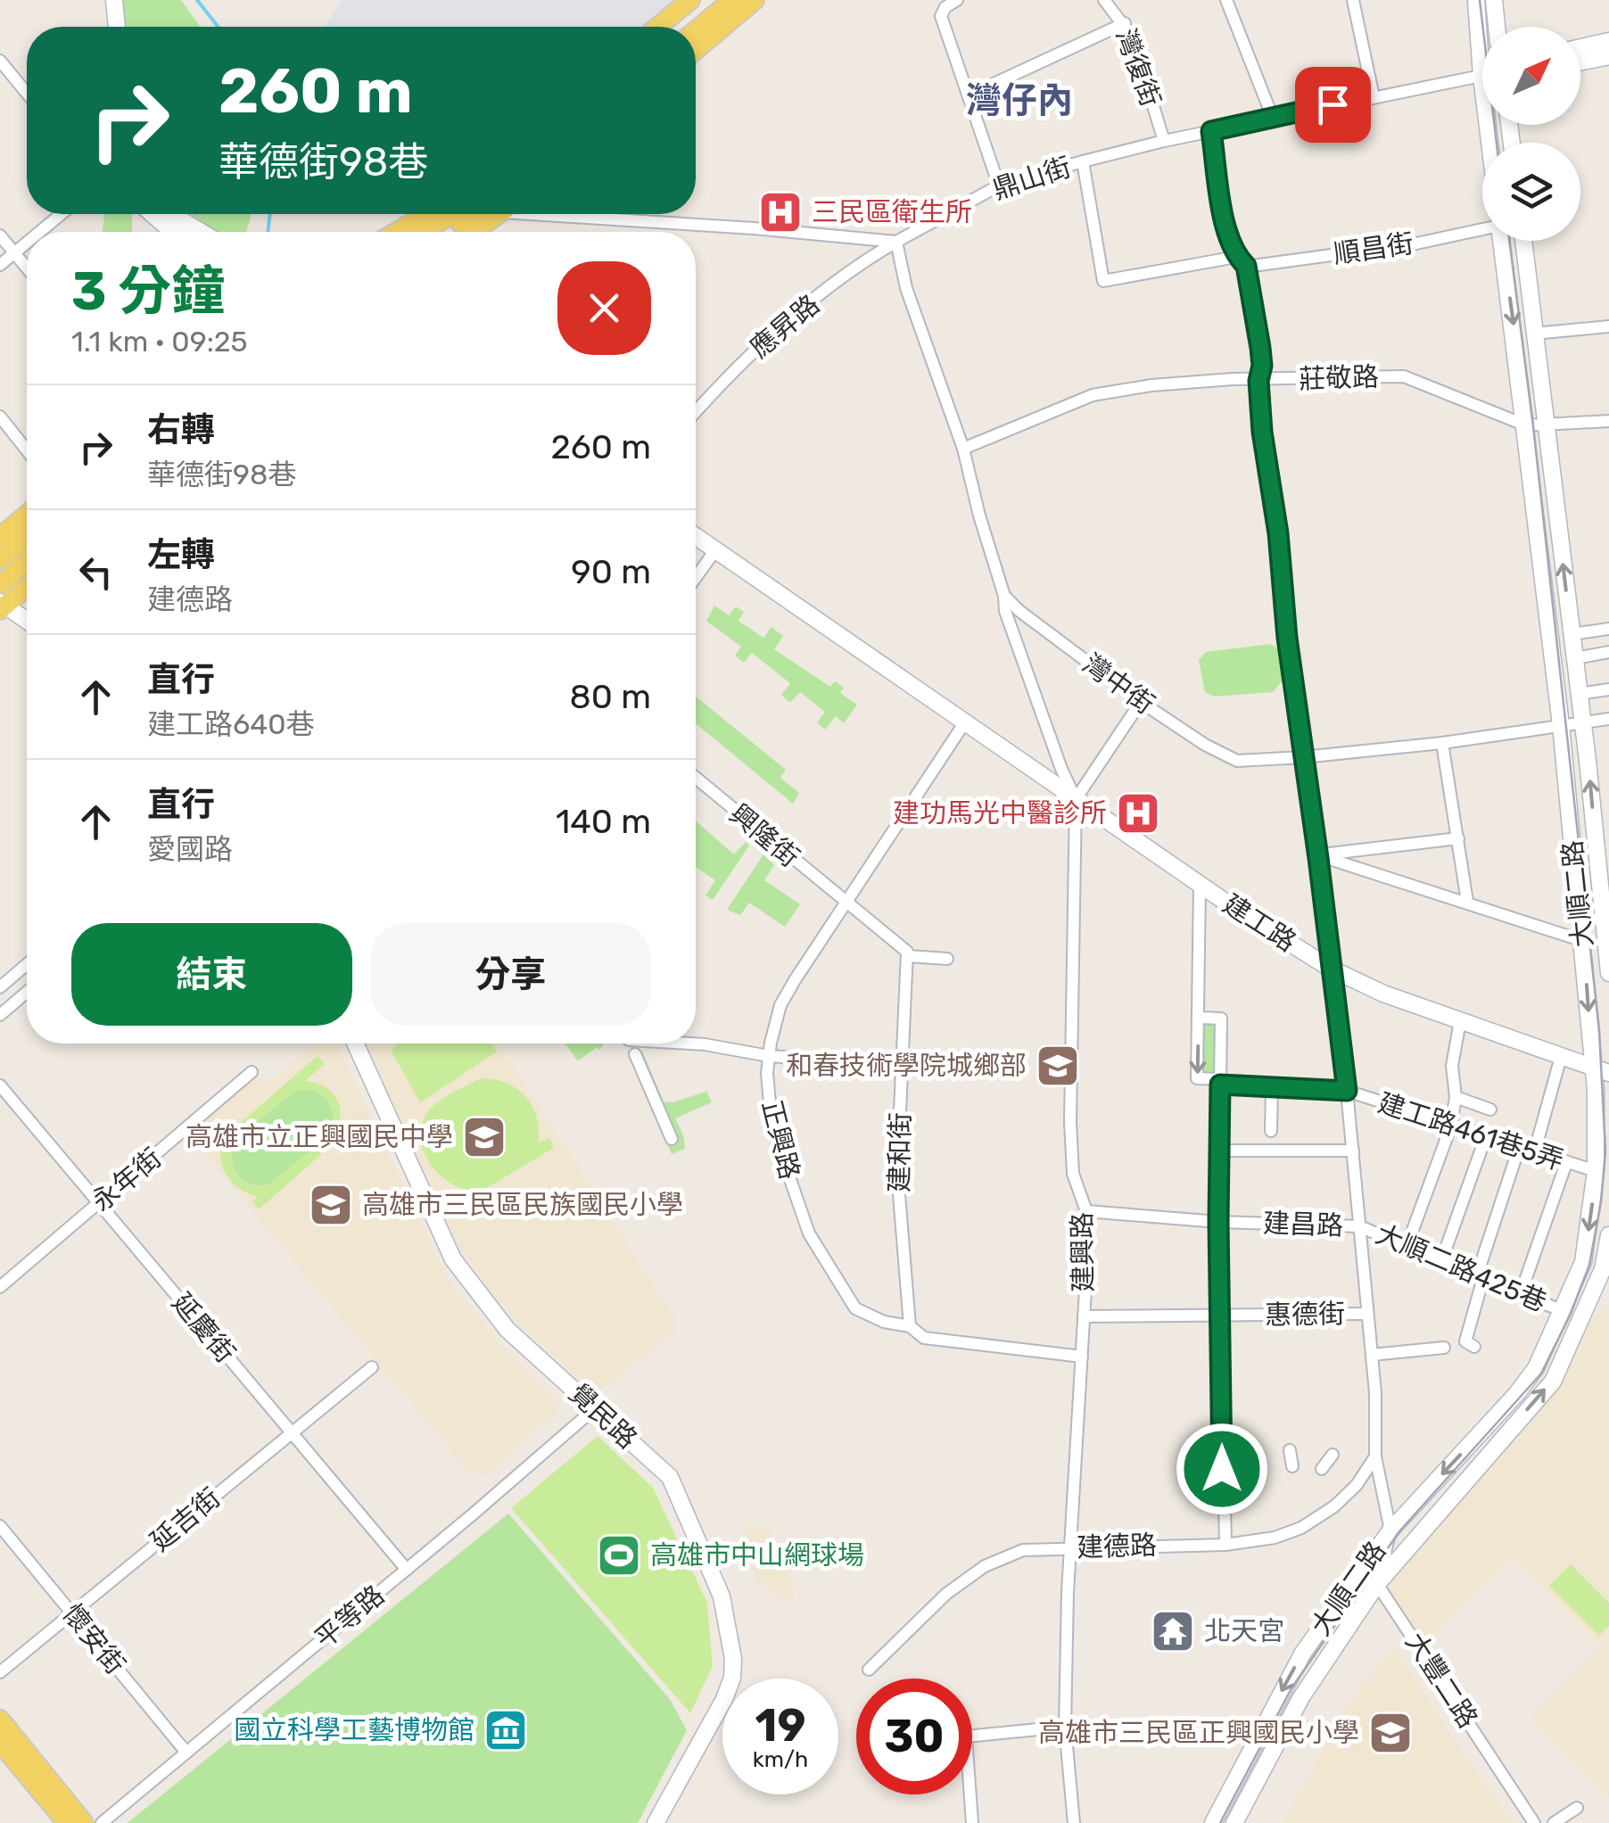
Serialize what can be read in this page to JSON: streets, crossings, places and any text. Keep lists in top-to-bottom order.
{
  "streets": {
    "street": [
      "灣復街",
      "鼎山街",
      "順昌街",
      "應昇路",
      "莊敬路",
      "灣中街",
      "興隆街",
      "大順二路",
      "建工路",
      "建工路461巷5弄",
      "正興路",
      "建和街",
      "永年街",
      "建昌路",
      "建興路",
      "大順二路425巷",
      "惠德街",
      "延慶街",
      "覺民路",
      "延吉街",
      "建德路",
      "平等路",
      "懷安街",
      "大豐二路"
    ]
  },
  "crossings": [
    ["灣復街", "鼎山街"],
    ["鼎山街", "應昇路"],
    ["莊敬路", "大順二路"],
    ["灣中街", "大順二路"],
    ["興隆街", "正興路"],
    ["大順二路", "建工路"],
    ["大順二路", "建工路461巷5弄"],
    ["大順二路", "大順二路425巷"],
    ["大順二路", "大豐二路"],
    ["建工路", "正興路"],
    ["建工路", "建興路"],
    ["正興路", "建和街"],
    ["正興路", "建興路"],
    ["永年街", "延慶街"],
    ["建昌路", "建興路"],
    ["建昌路", "大順二路425巷"],
    ["建興路", "惠德街"],
    ["建興路", "建德路"],
    ["延慶街", "延吉街"],
    ["延慶街", "平等路"],
    ["覺民路", "平等路"],
    ["延吉街", "懷安街"],
    ["平等路", "懷安街"]
  ],
  "districts": ["灣仔內"],
  "places": {
    "hospital": ["三民區衛生所", "建功馬光中醫診所"],
    "school or university": [
      "和春技術學院城鄉部",
      "高雄市立正興國民中學",
      "高雄市三民區民族國民小學",
      "高雄市三民區正興國民小學"
    ],
    "sports": ["高雄市中山網球場"],
    "temple": ["北天宮"],
    "museum": ["國立科學工藝博物館"]
  },
  "north": "top right",
  "page": {
    "turn": ["260 m", "華德街98巷"],
    "heading": ["3 分鐘", "1.1 km · 09:25"],
    "list": [
      {
        "name": "右轉",
        "note": "華德街98巷",
        "value": "260 m"
      },
      {
        "name": "左轉",
        "note": "建德路",
        "value": "90 m"
      },
      {
        "name": "直行",
        "note": "建工路640巷",
        "value": "80 m"
      },
      {
        "name": "直行",
        "note": "愛國路",
        "value": "140 m"
      }
    ],
    "buttons": ["結束", "分享"],
    "speed": "19 km/h",
    "limit": "30"
  }
}
